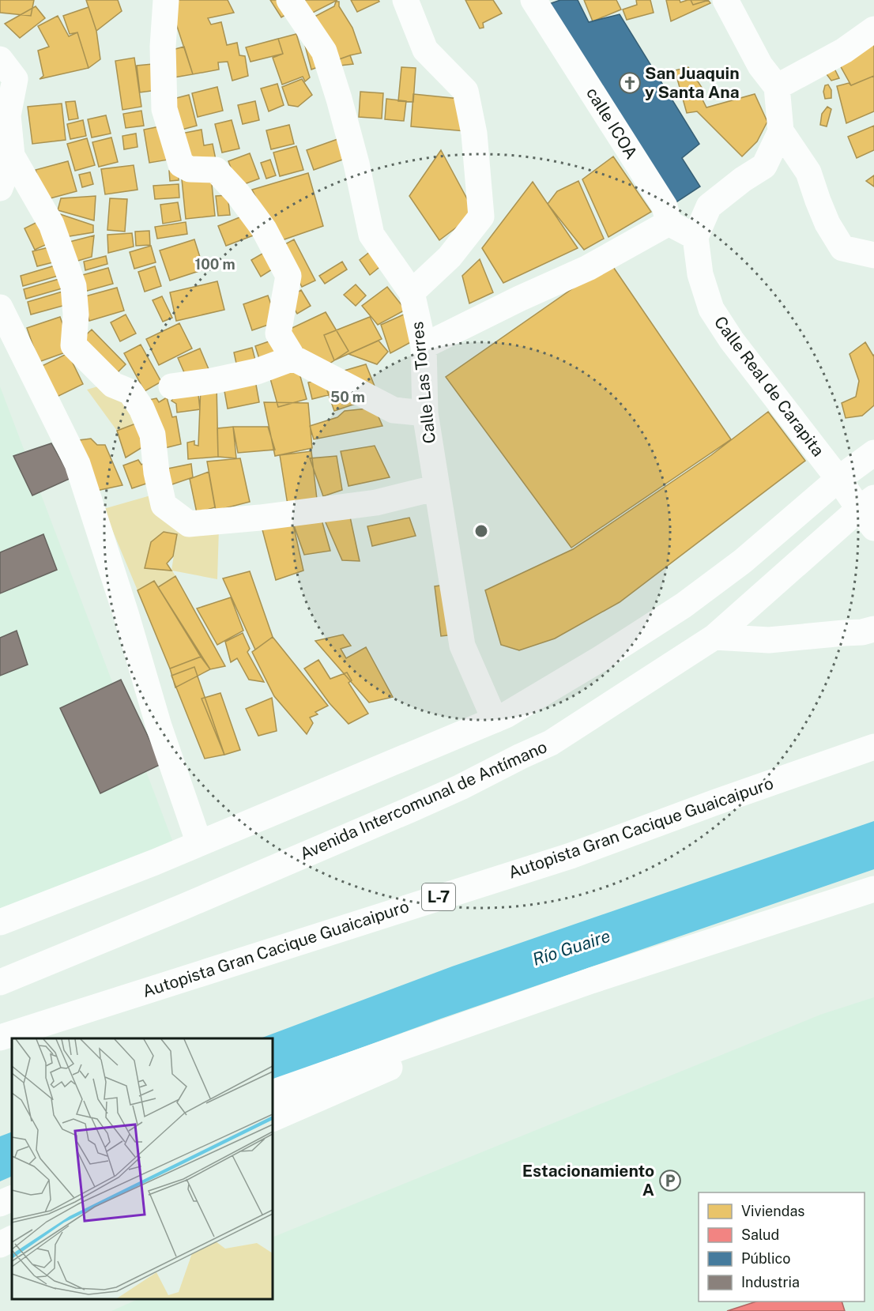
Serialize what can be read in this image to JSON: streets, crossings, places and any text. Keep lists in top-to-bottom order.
{
  "streets": {
    "main road": [
      "calle ICOA",
      "Calle Las Torres",
      "Calle Real de Carapita",
      "Avenida Intercomunal de Antímano",
      "Autopista Gran Cacique Guaicaipuro",
      "L-7"
    ]
  },
  "crossings": [
    ["Calle Real de Carapita", "Avenida Intercomunal de Antímano"]
  ],
  "water": ["Río Guaire"],
  "places": {
    "church": ["San Juaquin y Santa Ana"],
    "parking": ["Estacionamiento A"]
  },
  "legend": [
    "Viviendas",
    "Salud",
    "Público",
    "Industria"
  ],
  "rings": ["100 m", "50 m"]
}
